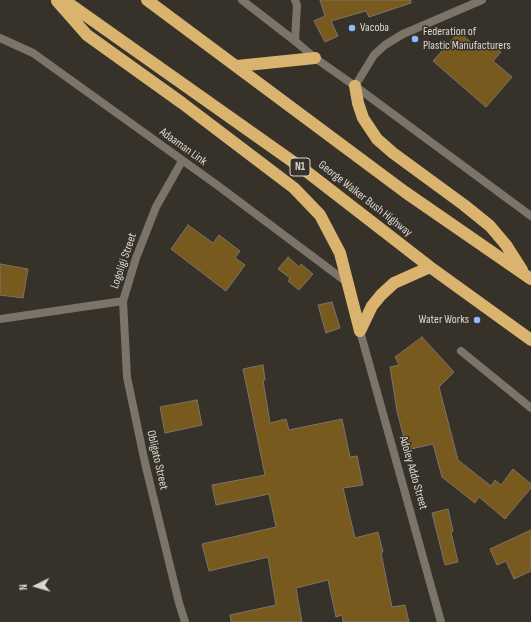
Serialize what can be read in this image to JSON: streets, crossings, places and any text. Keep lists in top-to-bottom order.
{
  "streets": {
    "highway": ["N1", "George Walker Bush Highway"],
    "street": [
      "Adaaman Link",
      "Logoligi Street",
      "Obligato Street",
      "Adoley Addo Street"
    ]
  },
  "crossings": [
    ["Adaaman Link", "Logoligi Street"],
    ["Logoligi Street", "Obligato Street"]
  ],
  "places": ["Vacoba", "Federation of Plastic Manufacturers", "Water Works"],
  "north": "left"
}
